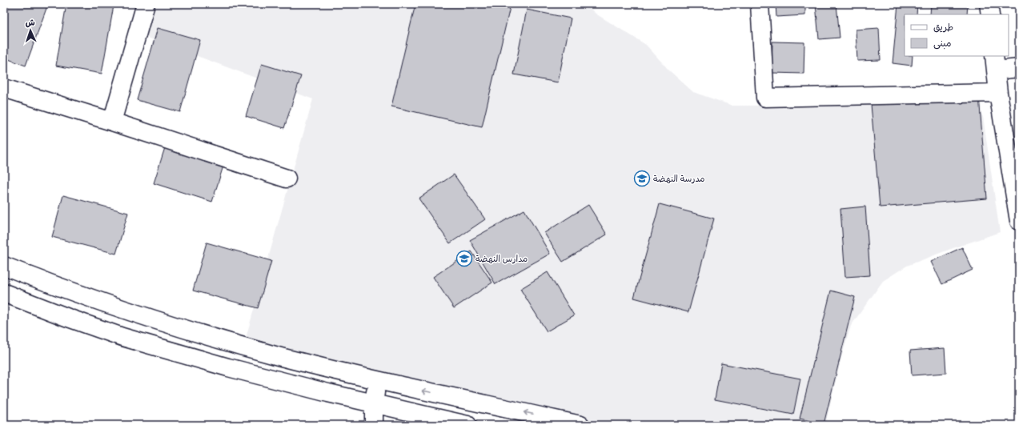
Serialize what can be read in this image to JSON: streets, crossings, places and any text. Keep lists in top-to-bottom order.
{
  "places": {
    "school or university": ["مدرسة النهضة", "مدارس النهضة"]
  },
  "legend": ["طريق", "مبنى"],
  "north": "top"
}
